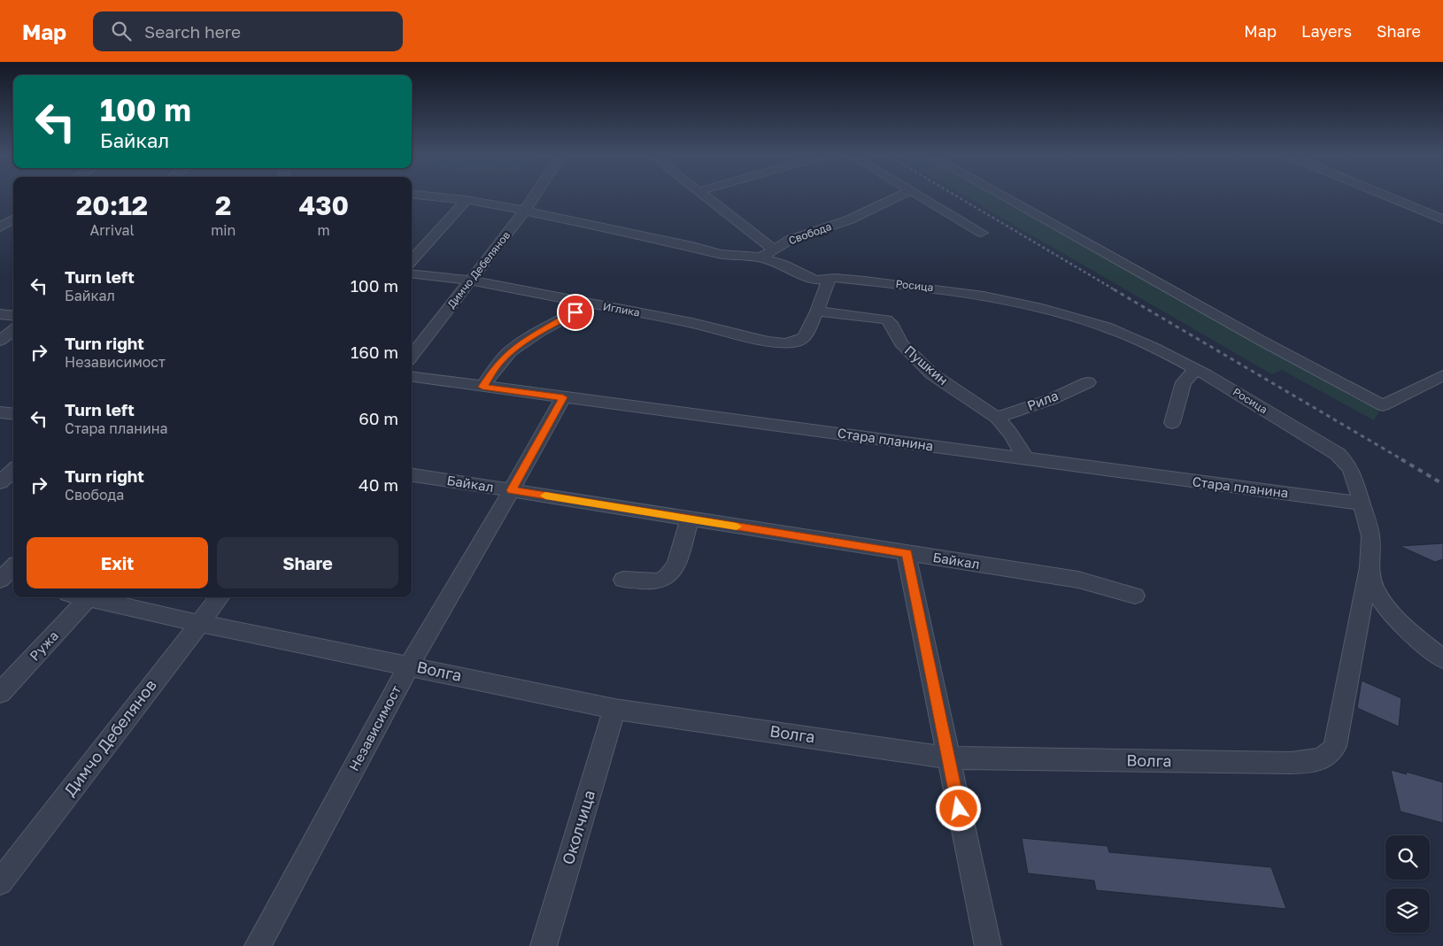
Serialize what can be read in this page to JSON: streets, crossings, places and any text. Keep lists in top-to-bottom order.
{
  "streets": {
    "street": [
      "Свобода",
      "Димчо Дебелянов",
      "Росица",
      "Иглика",
      "Пушкин",
      "Рила",
      "Стара планина",
      "Байкал",
      "Ружа",
      "Волга",
      "Независимост",
      "Околчица"
    ]
  },
  "crossings": [
    ["Свобода", "Росица"],
    ["Димчо Дебелянов", "Росица"],
    ["Димчо Дебелянов", "Иглика"],
    ["Димчо Дебелянов", "Волга"],
    ["Росица", "Стара планина"],
    ["Росица", "Волга"],
    ["Иглика", "Пушкин"],
    ["Пушкин", "Рила"],
    ["Пушкин", "Стара планина"],
    ["Стара планина", "Независимост"],
    ["Байкал", "Независимост"],
    ["Ружа", "Волга"],
    ["Волга", "Независимост"],
    ["Волга", "Околчица"]
  ],
  "page": {
    "header": "Map",
    "search": "Search here",
    "nav": ["Map", "Layers", "Share"],
    "turn": ["100 m", "Байкал"],
    "eta": [
      "20:12",
      "Arrival",
      "2",
      "min",
      "430",
      "m"
    ],
    "list": [
      {
        "name": "Turn left",
        "note": "Байкал",
        "value": "100 m"
      },
      {
        "name": "Turn right",
        "note": "Независимост",
        "value": "160 m"
      },
      {
        "name": "Turn left",
        "note": "Стара планина",
        "value": "60 m"
      },
      {
        "name": "Turn right",
        "note": "Свобода",
        "value": "40 m"
      }
    ],
    "buttons": ["Exit", "Share"]
  }
}
